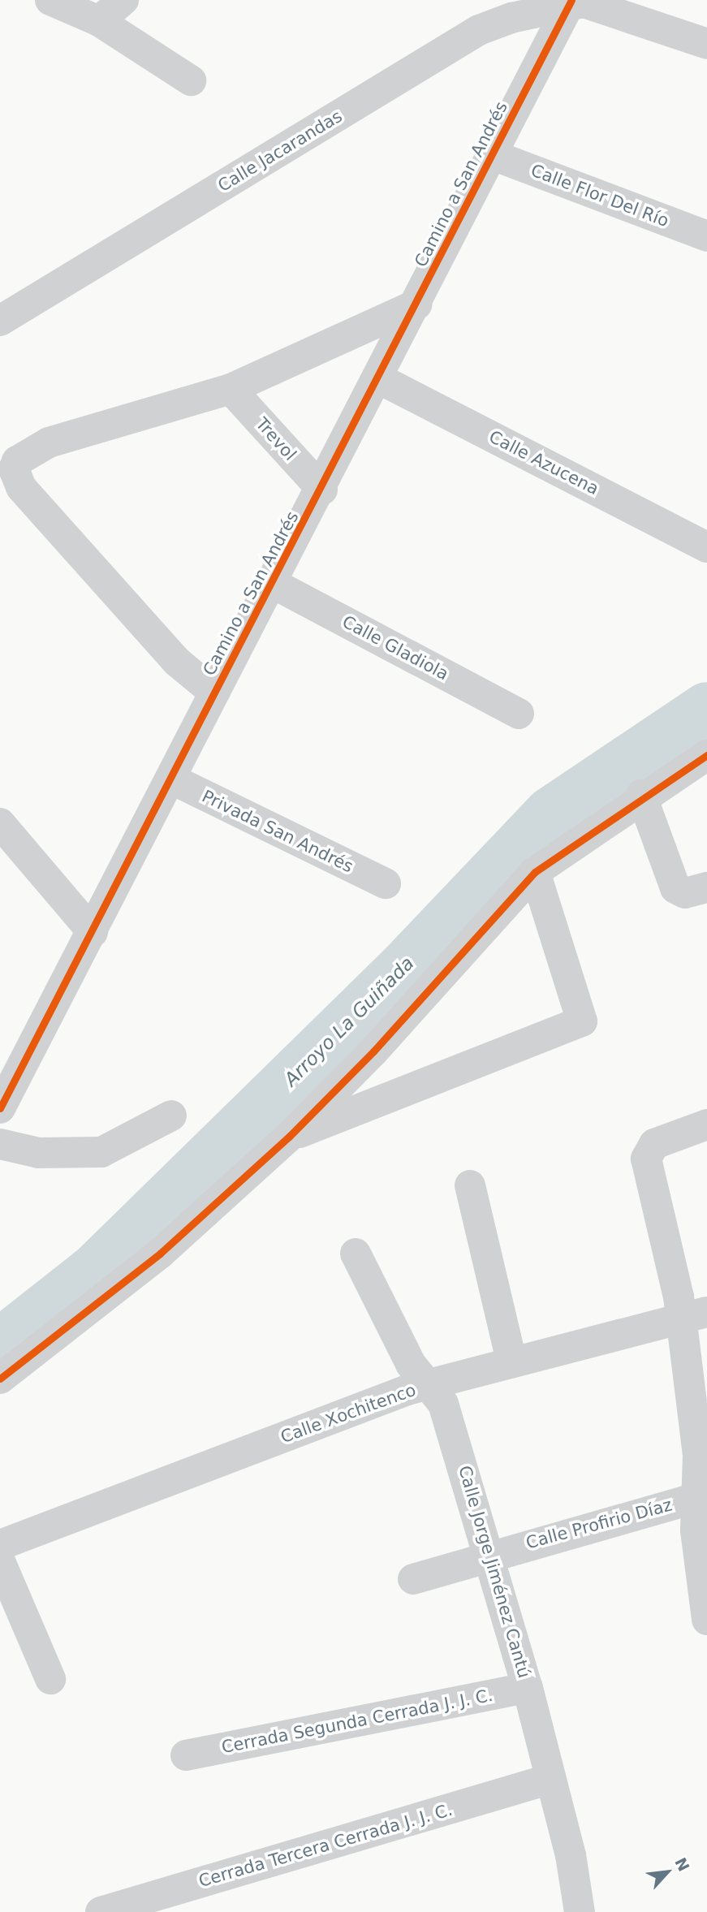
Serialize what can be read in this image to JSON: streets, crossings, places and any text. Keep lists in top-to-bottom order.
{
  "streets": {
    "street": [
      "Calle Jacarandas",
      "Camino a San Andrés",
      "Calle Flor Del Río",
      "Trevol",
      "Calle Azucena",
      "Calle Gladiola",
      "Privada San Andrés",
      "Calle Xochitenco",
      "Calle Profirio Díaz",
      "Calle Jorge Jiménez Cantú",
      "Cerrada Segunda Cerrada J. J. C.",
      "Cerrada Tercera Cerrada J. J. C."
    ]
  },
  "crossings": [
    ["Calle Jacarandas", "Camino a San Andrés"],
    ["Camino a San Andrés", "Calle Flor Del Río"],
    ["Camino a San Andrés", "Trevol"],
    ["Camino a San Andrés", "Calle Azucena"],
    ["Camino a San Andrés", "Calle Gladiola"],
    ["Camino a San Andrés", "Privada San Andrés"],
    ["Calle Xochitenco", "Calle Jorge Jiménez Cantú"],
    ["Calle Profirio Díaz", "Calle Jorge Jiménez Cantú"],
    ["Calle Jorge Jiménez Cantú", "Cerrada Segunda Cerrada J. J. C."],
    ["Calle Jorge Jiménez Cantú", "Cerrada Tercera Cerrada J. J. C."]
  ],
  "water": ["Arroyo La Guiñada"],
  "north": "top right"
}
